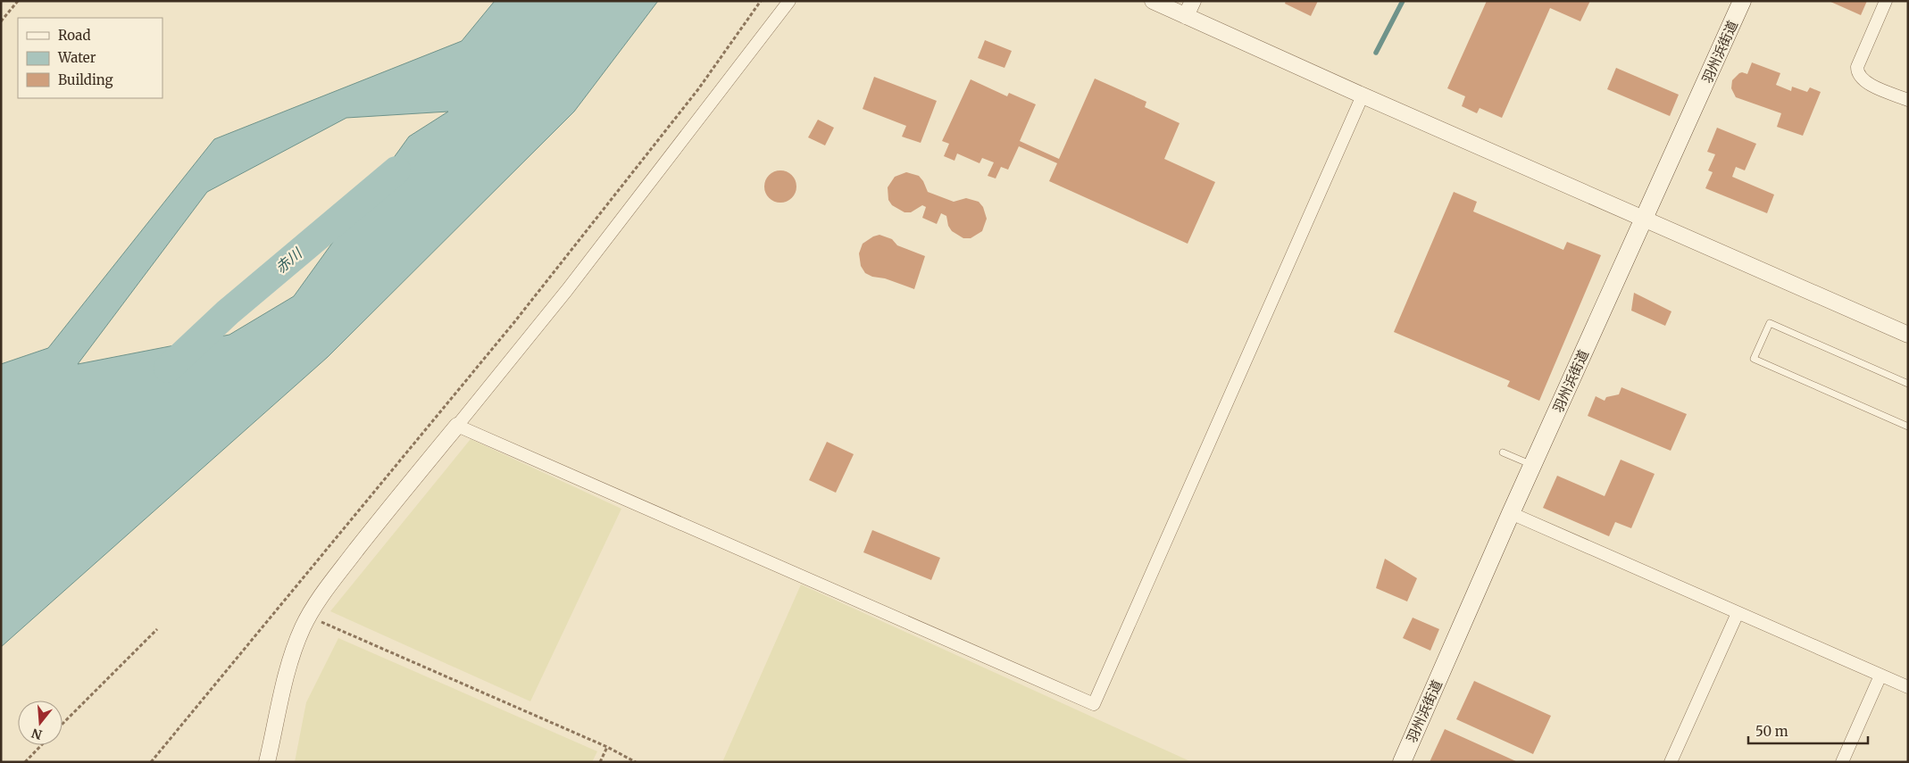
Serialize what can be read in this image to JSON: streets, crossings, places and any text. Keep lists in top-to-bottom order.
{
  "streets": {
    "main road": ["羽州浜街道"]
  },
  "water": ["赤川"],
  "legend": ["Road", "Water", "Building"],
  "scale_bar": "50 m",
  "north": "bottom"
}
